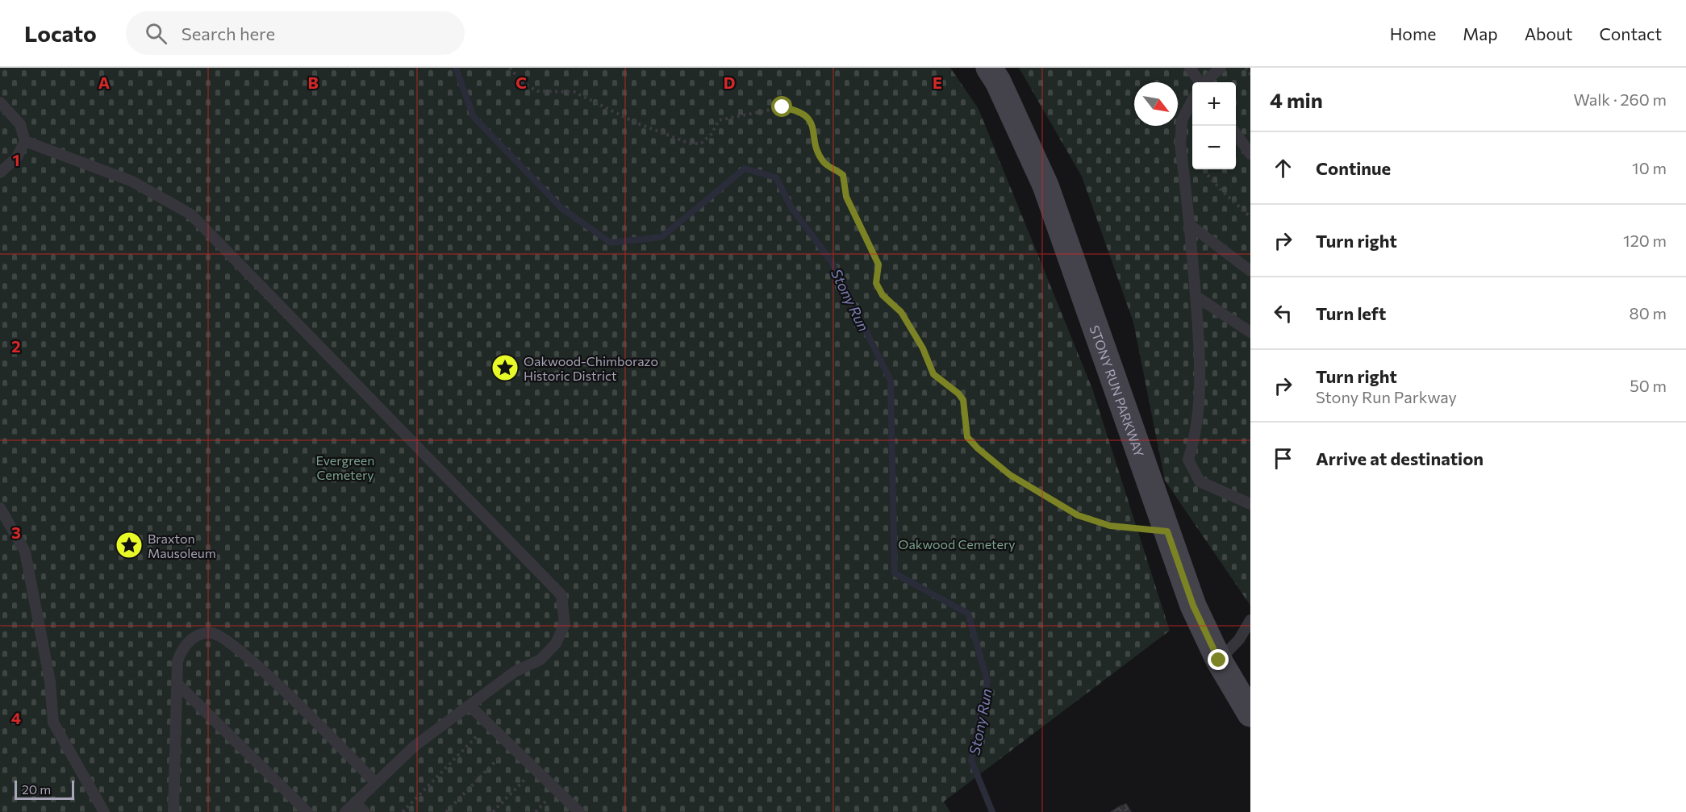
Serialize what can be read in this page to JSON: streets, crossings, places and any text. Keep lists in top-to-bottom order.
{
  "streets": {
    "street": ["STONY RUN PARKWAY"]
  },
  "water": ["Stony Run"],
  "parks": ["Evergreen Cemetery", "Oakwood Cemetery"],
  "places": {
    "place": ["Oakwood-Chimborazo Historic District", "Braxton Mausoleum"]
  },
  "scale_bar": "20 m",
  "north": "bottom right",
  "page": {
    "header": "Locato",
    "search": "Search here",
    "nav": [
      "Home",
      "Map",
      "About",
      "Contact"
    ],
    "heading": ["4 min", "Walk · 260 m"],
    "map_buttons": ["+", "−"],
    "list": [
      ["Continue", "10 m"],
      ["Turn right", "120 m"],
      ["Turn left", "80 m"],
      ["Turn right", "Stony Run Parkway", "50 m"],
      "Arrive at destination"
    ],
    "scale": "20 m"
  },
  "grid": {
    "columns": [
      "A",
      "B",
      "C",
      "D",
      "E"
    ],
    "rows": [
      "1",
      "2",
      "3",
      "4"
    ]
  }
}
